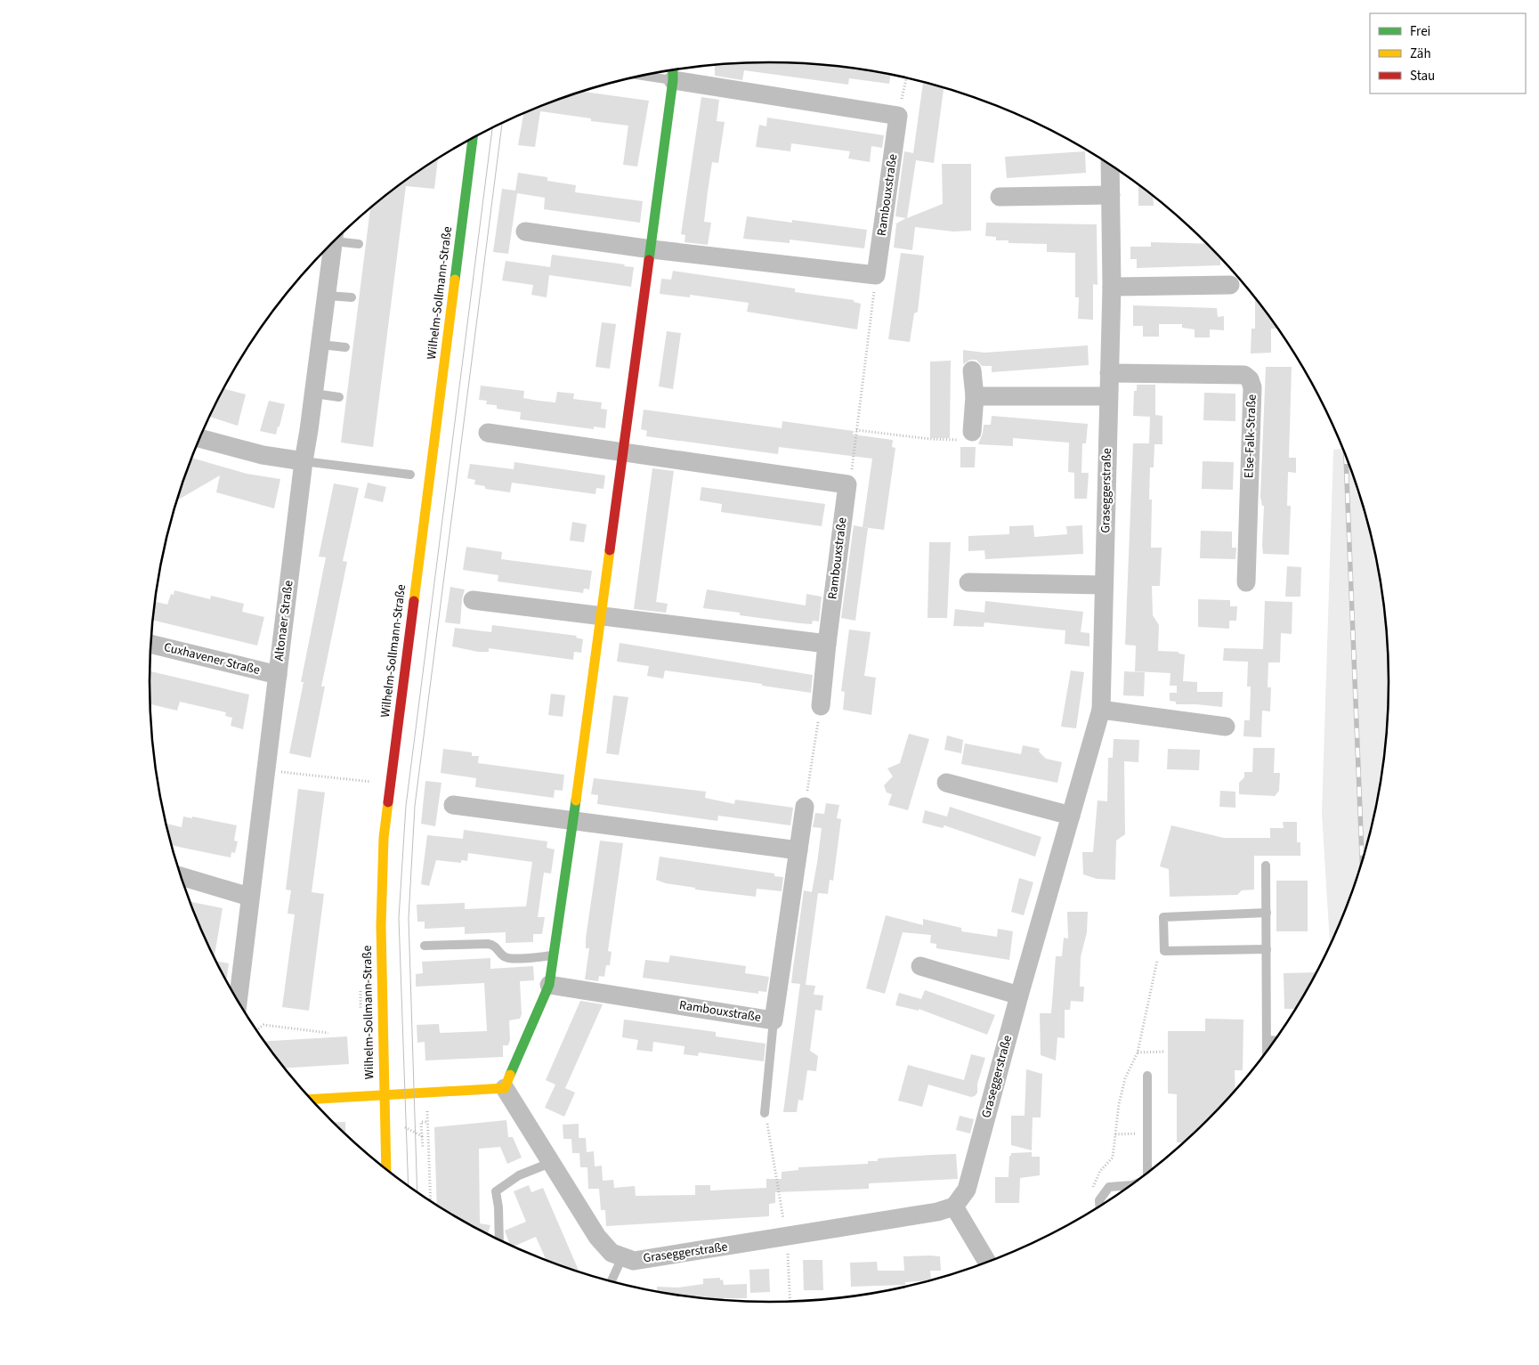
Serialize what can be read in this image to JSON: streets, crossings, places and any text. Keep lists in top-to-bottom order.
{
  "streets": {
    "street": [
      "Rambouxstraße",
      "Wilhelm-Sollmann-Straße",
      "Else-Falk-Straße",
      "Graseggerstraße",
      "Altonaer Straße",
      "Cuxhavener Straße"
    ]
  },
  "crossings": [
    ["Else-Falk-Straße", "Graseggerstraße"],
    ["Altonaer Straße", "Cuxhavener Straße"]
  ],
  "legend": ["Frei", "Zäh", "Stau"]
}
